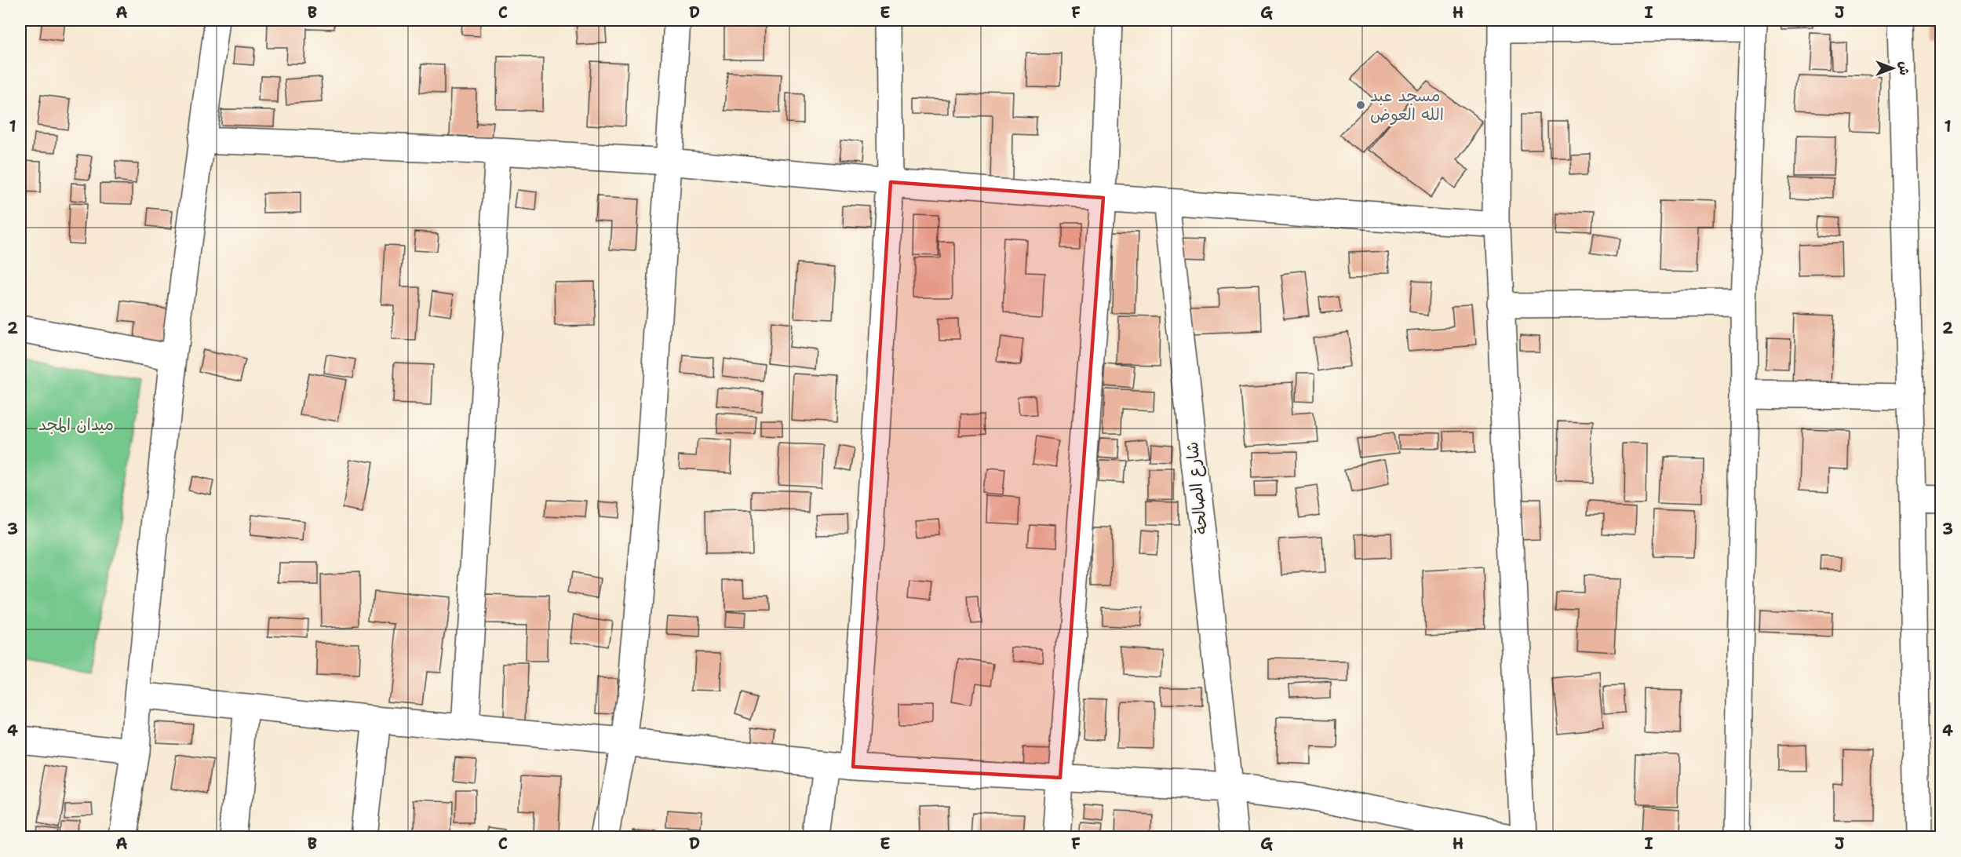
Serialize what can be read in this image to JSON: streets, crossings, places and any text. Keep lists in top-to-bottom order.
{
  "streets": {
    "street": ["شارع الصالحة"]
  },
  "parks": ["ميدان المجد"],
  "places": ["مسجد عبد الله العوض"],
  "north": "right",
  "grid": {
    "columns": [
      "A",
      "B",
      "C",
      "D",
      "E",
      "F",
      "G",
      "H",
      "I",
      "J"
    ],
    "rows": [
      "1",
      "2",
      "3",
      "4"
    ]
  }
}
